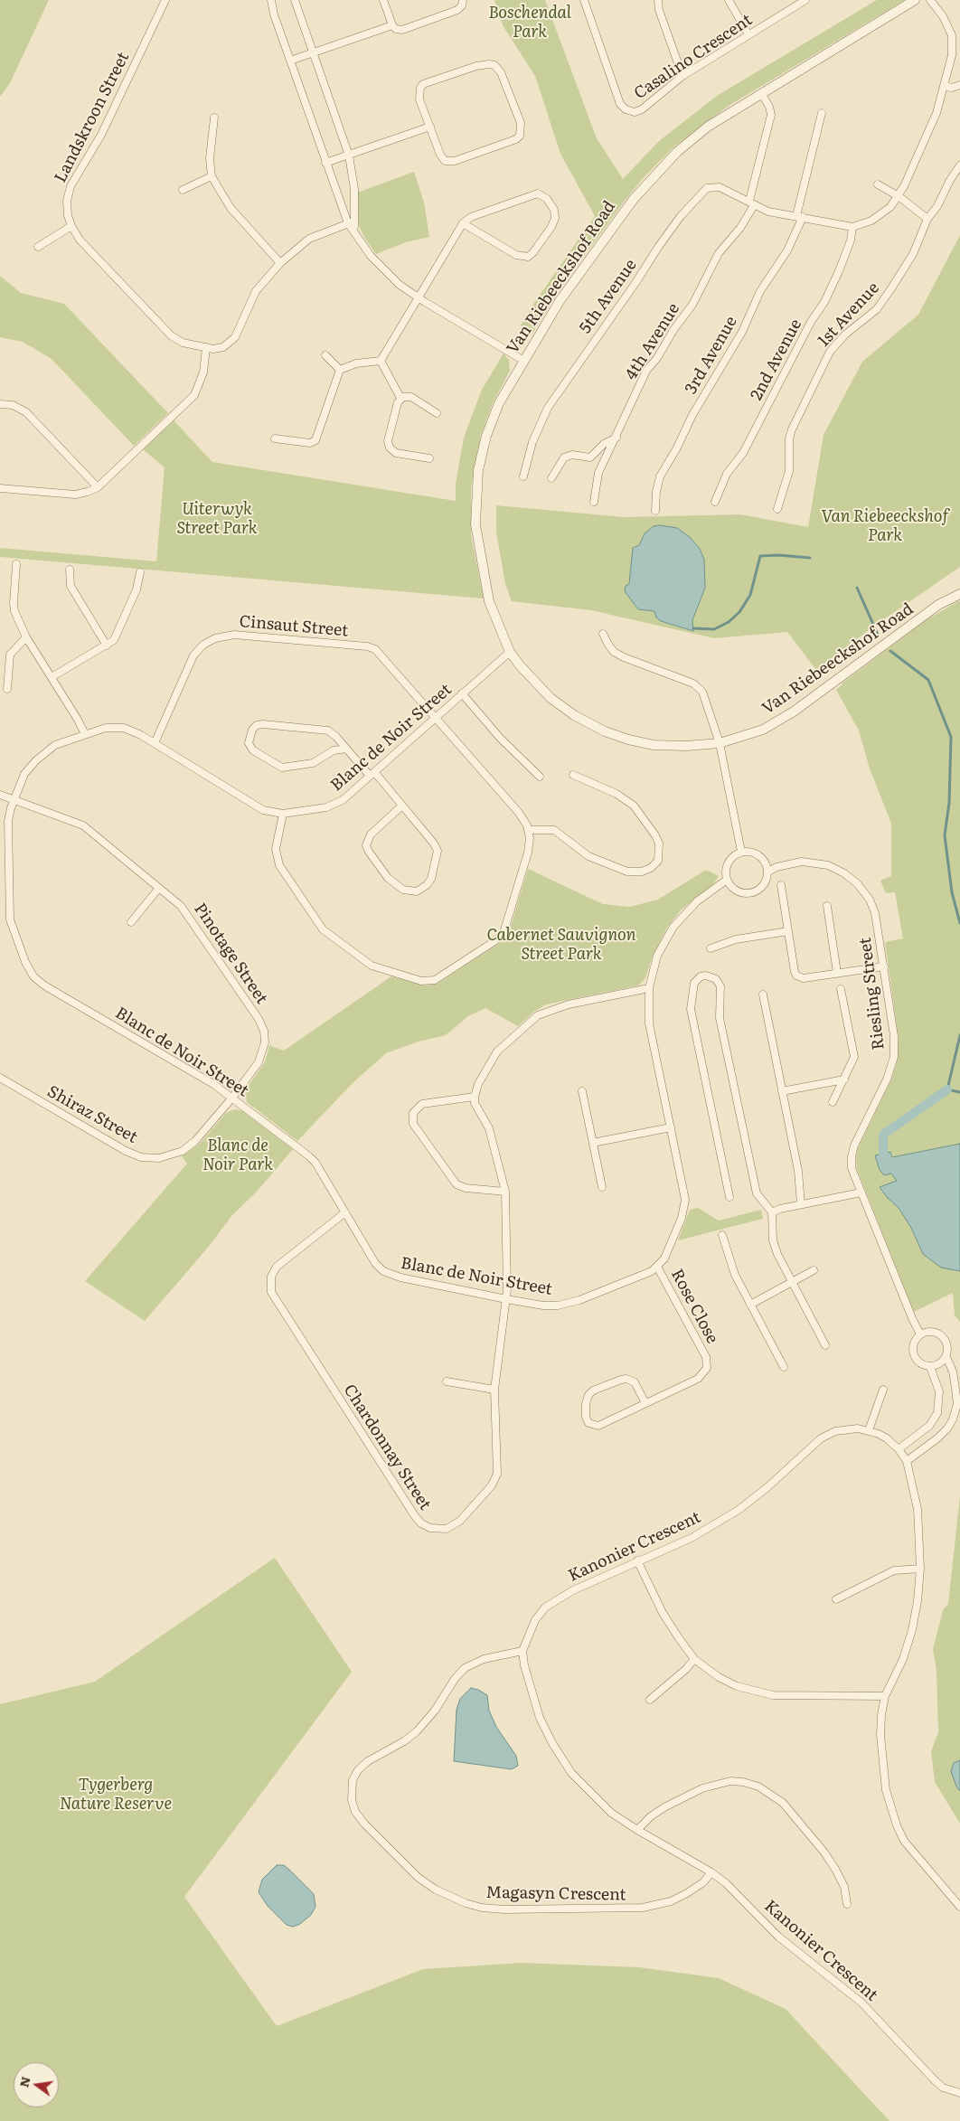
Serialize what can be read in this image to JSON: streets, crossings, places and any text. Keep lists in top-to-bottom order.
{
  "streets": {
    "street": [
      "Casalino Crescent",
      "Landskroon Street",
      "Van Riebeeckshof Road",
      "5th Avenue",
      "1st Avenue",
      "4th Avenue",
      "3rd Avenue",
      "2nd Avenue",
      "Cinsaut Street",
      "Blanc de Noir Street",
      "Pinotage Street",
      "Riesling Street",
      "Shiraz Street",
      "Rose Close",
      "Chardonnay Street",
      "Kanonier Crescent",
      "Magasyn Crescent"
    ]
  },
  "crossings": [
    ["Van Riebeeckshof Road", "Blanc de Noir Street"],
    ["5th Avenue", "4th Avenue"],
    ["Cinsaut Street", "Blanc de Noir Street"],
    ["Blanc de Noir Street", "Pinotage Street"],
    ["Blanc de Noir Street", "Shiraz Street"],
    ["Blanc de Noir Street", "Rose Close"],
    ["Blanc de Noir Street", "Chardonnay Street"],
    ["Pinotage Street", "Shiraz Street"],
    ["Kanonier Crescent", "Magasyn Crescent"]
  ],
  "parks": [
    "Boschendal Park",
    "Uiterwyk Street Park",
    "Van Riebeeckshof Park",
    "Cabernet Sauvignon Street Park",
    "Blanc de Noir Park",
    "Tygerberg Nature Reserve"
  ],
  "north": "left"
}
